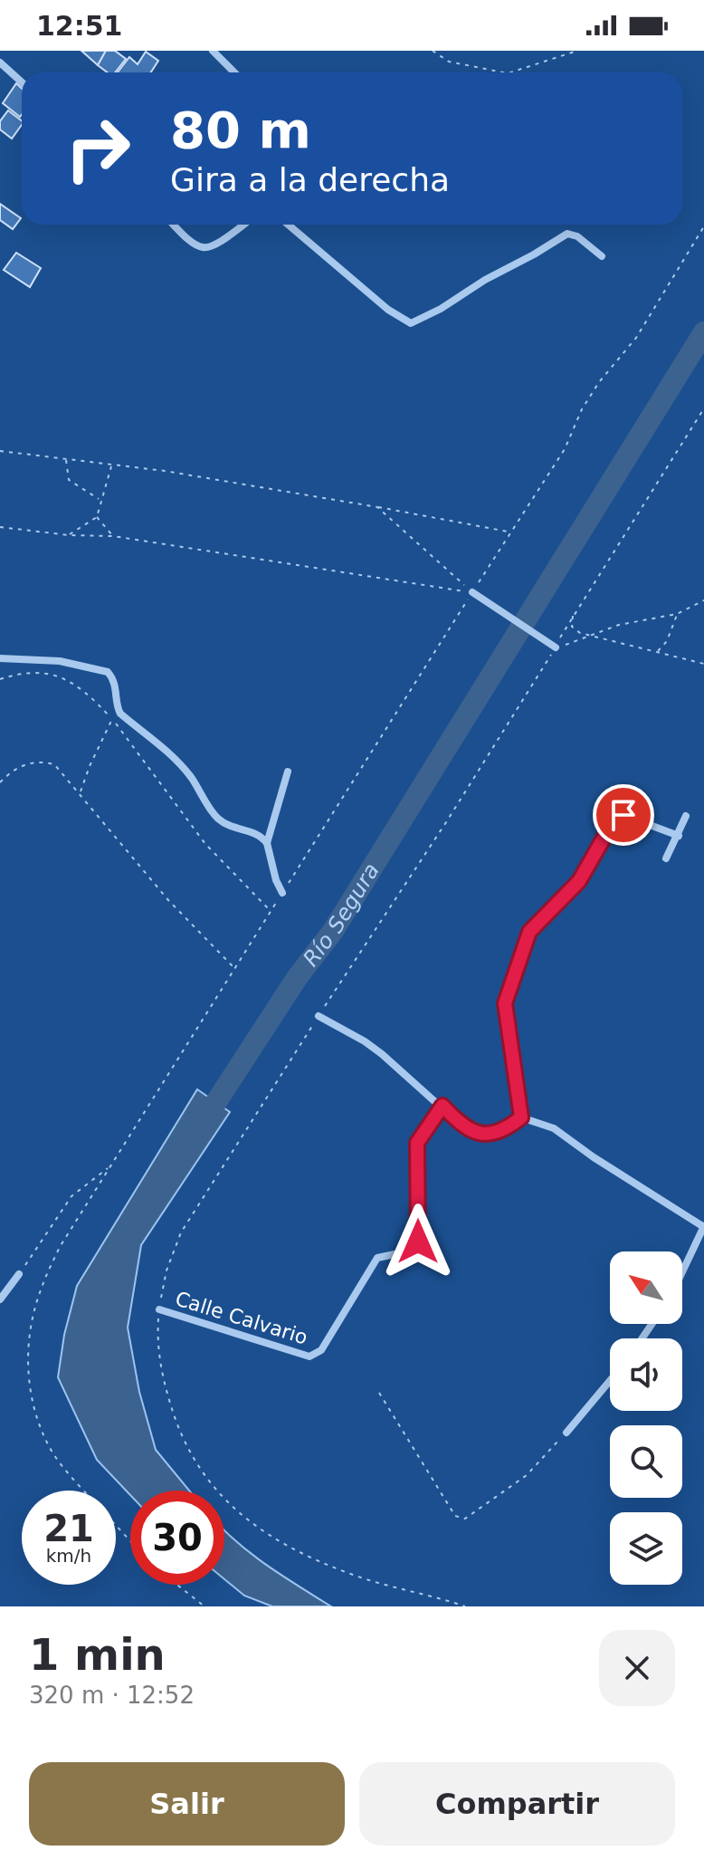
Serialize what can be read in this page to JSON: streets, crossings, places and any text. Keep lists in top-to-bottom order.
{
  "streets": {
    "street": ["Calle Calvario"]
  },
  "water": ["Río Segura"],
  "north": "top left",
  "page": {
    "status": "12:51",
    "turn": ["80 m", "Gira a la derecha"],
    "speed": "21 km/h",
    "limit": "30",
    "heading": ["1 min", "320 m · 12:52"],
    "buttons": ["Salir", "Compartir"]
  }
}
